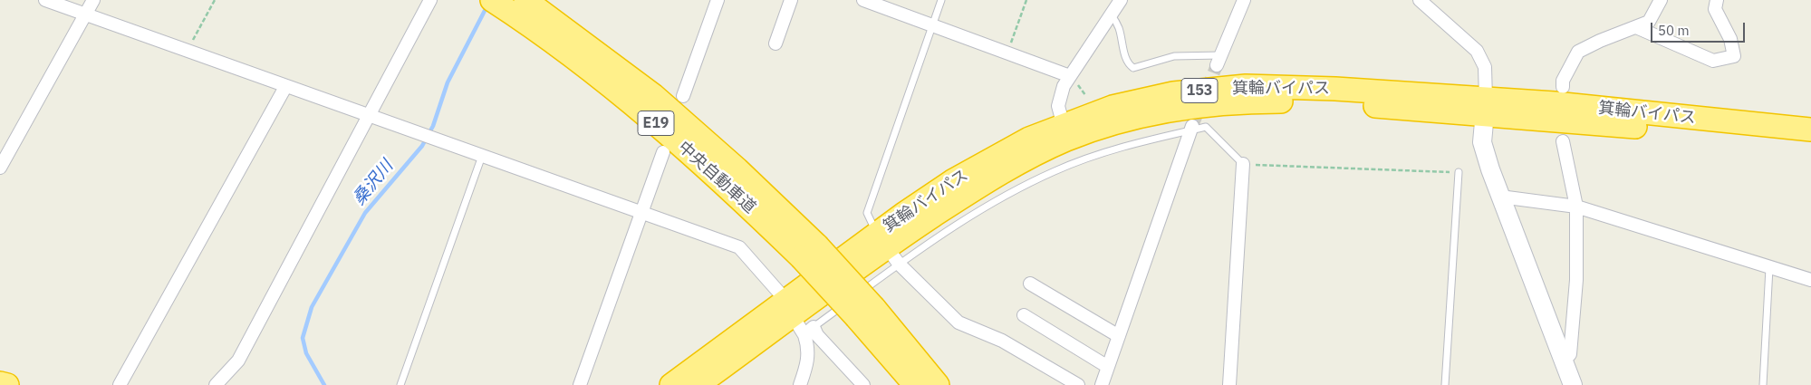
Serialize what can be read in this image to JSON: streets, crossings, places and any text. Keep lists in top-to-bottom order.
{
  "streets": {
    "highway": [
      "箕輪バイパス",
      "153",
      "E19",
      "中央自動車道"
    ]
  },
  "water": ["桑沢川"],
  "scale_bar": "50 m"
}
